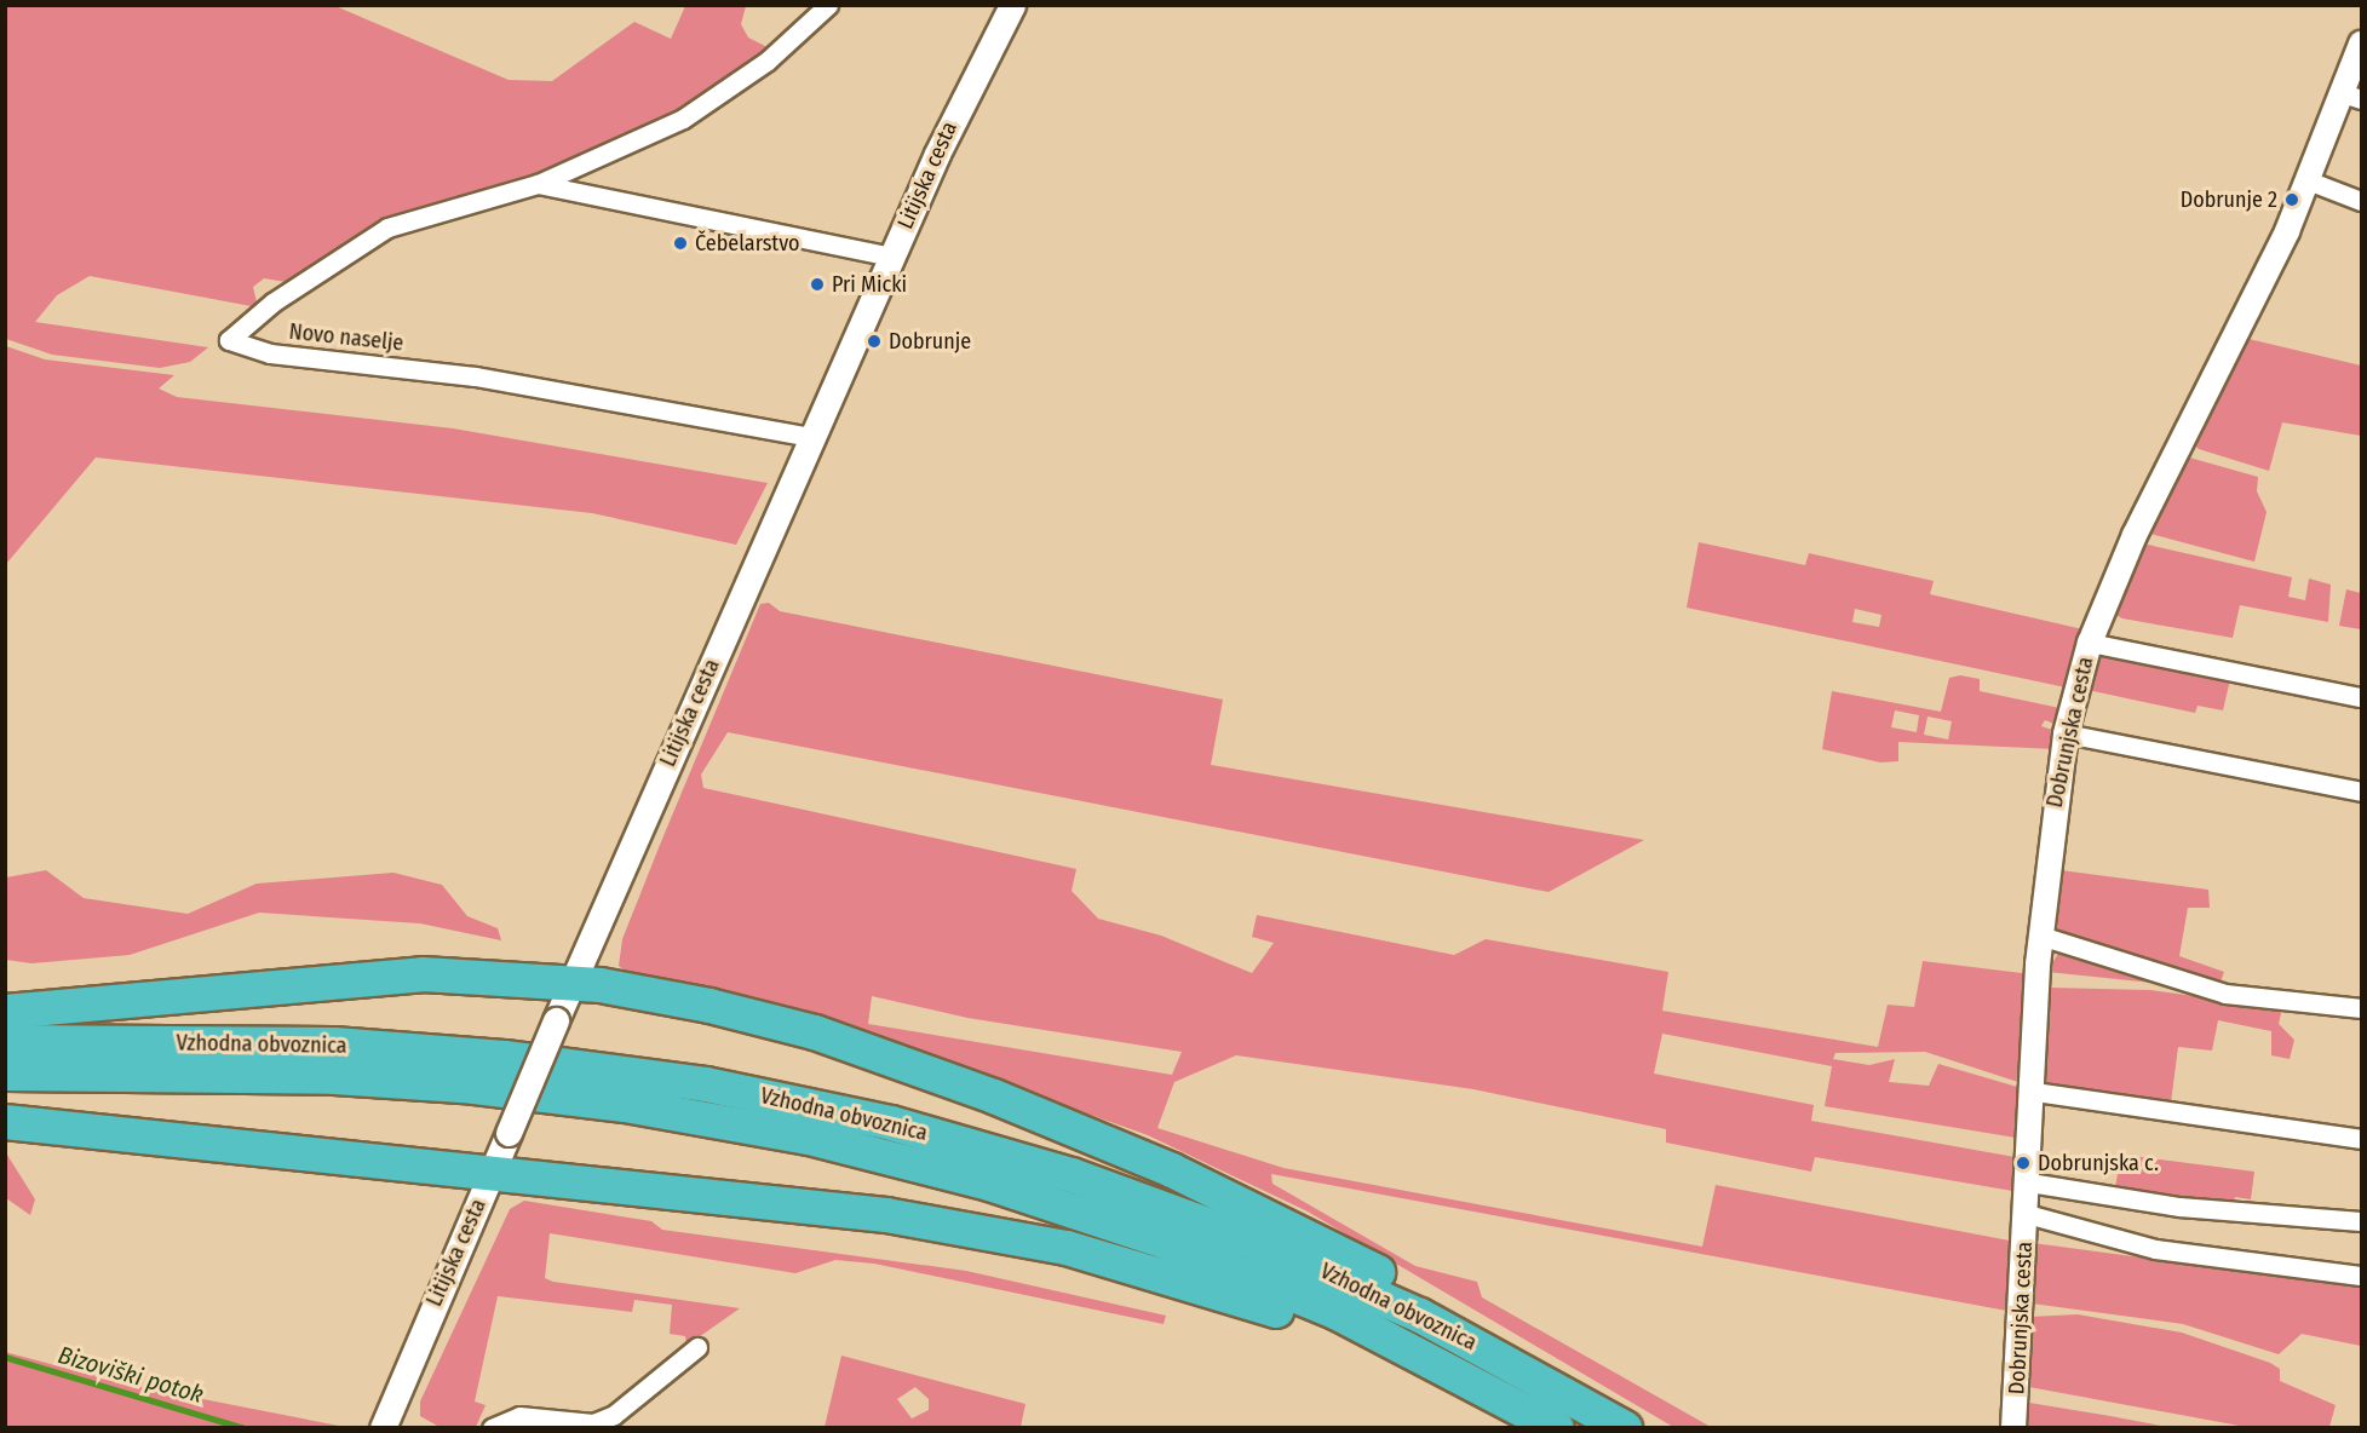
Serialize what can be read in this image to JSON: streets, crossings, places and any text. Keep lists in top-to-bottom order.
{
  "streets": {
    "highway": ["Vzhodna obvoznica"],
    "main road": ["Litijska cesta"],
    "street": ["Novo naselje", "Dobrunjska cesta"]
  },
  "crossings": [
    ["Litijska cesta", "Novo naselje"]
  ],
  "water": ["Bizoviški potok"],
  "places": [
    "Dobrunje 2",
    "Čebelarstvo",
    "Pri Micki",
    "Dobrunje",
    "Dobrunjska c."
  ]
}
